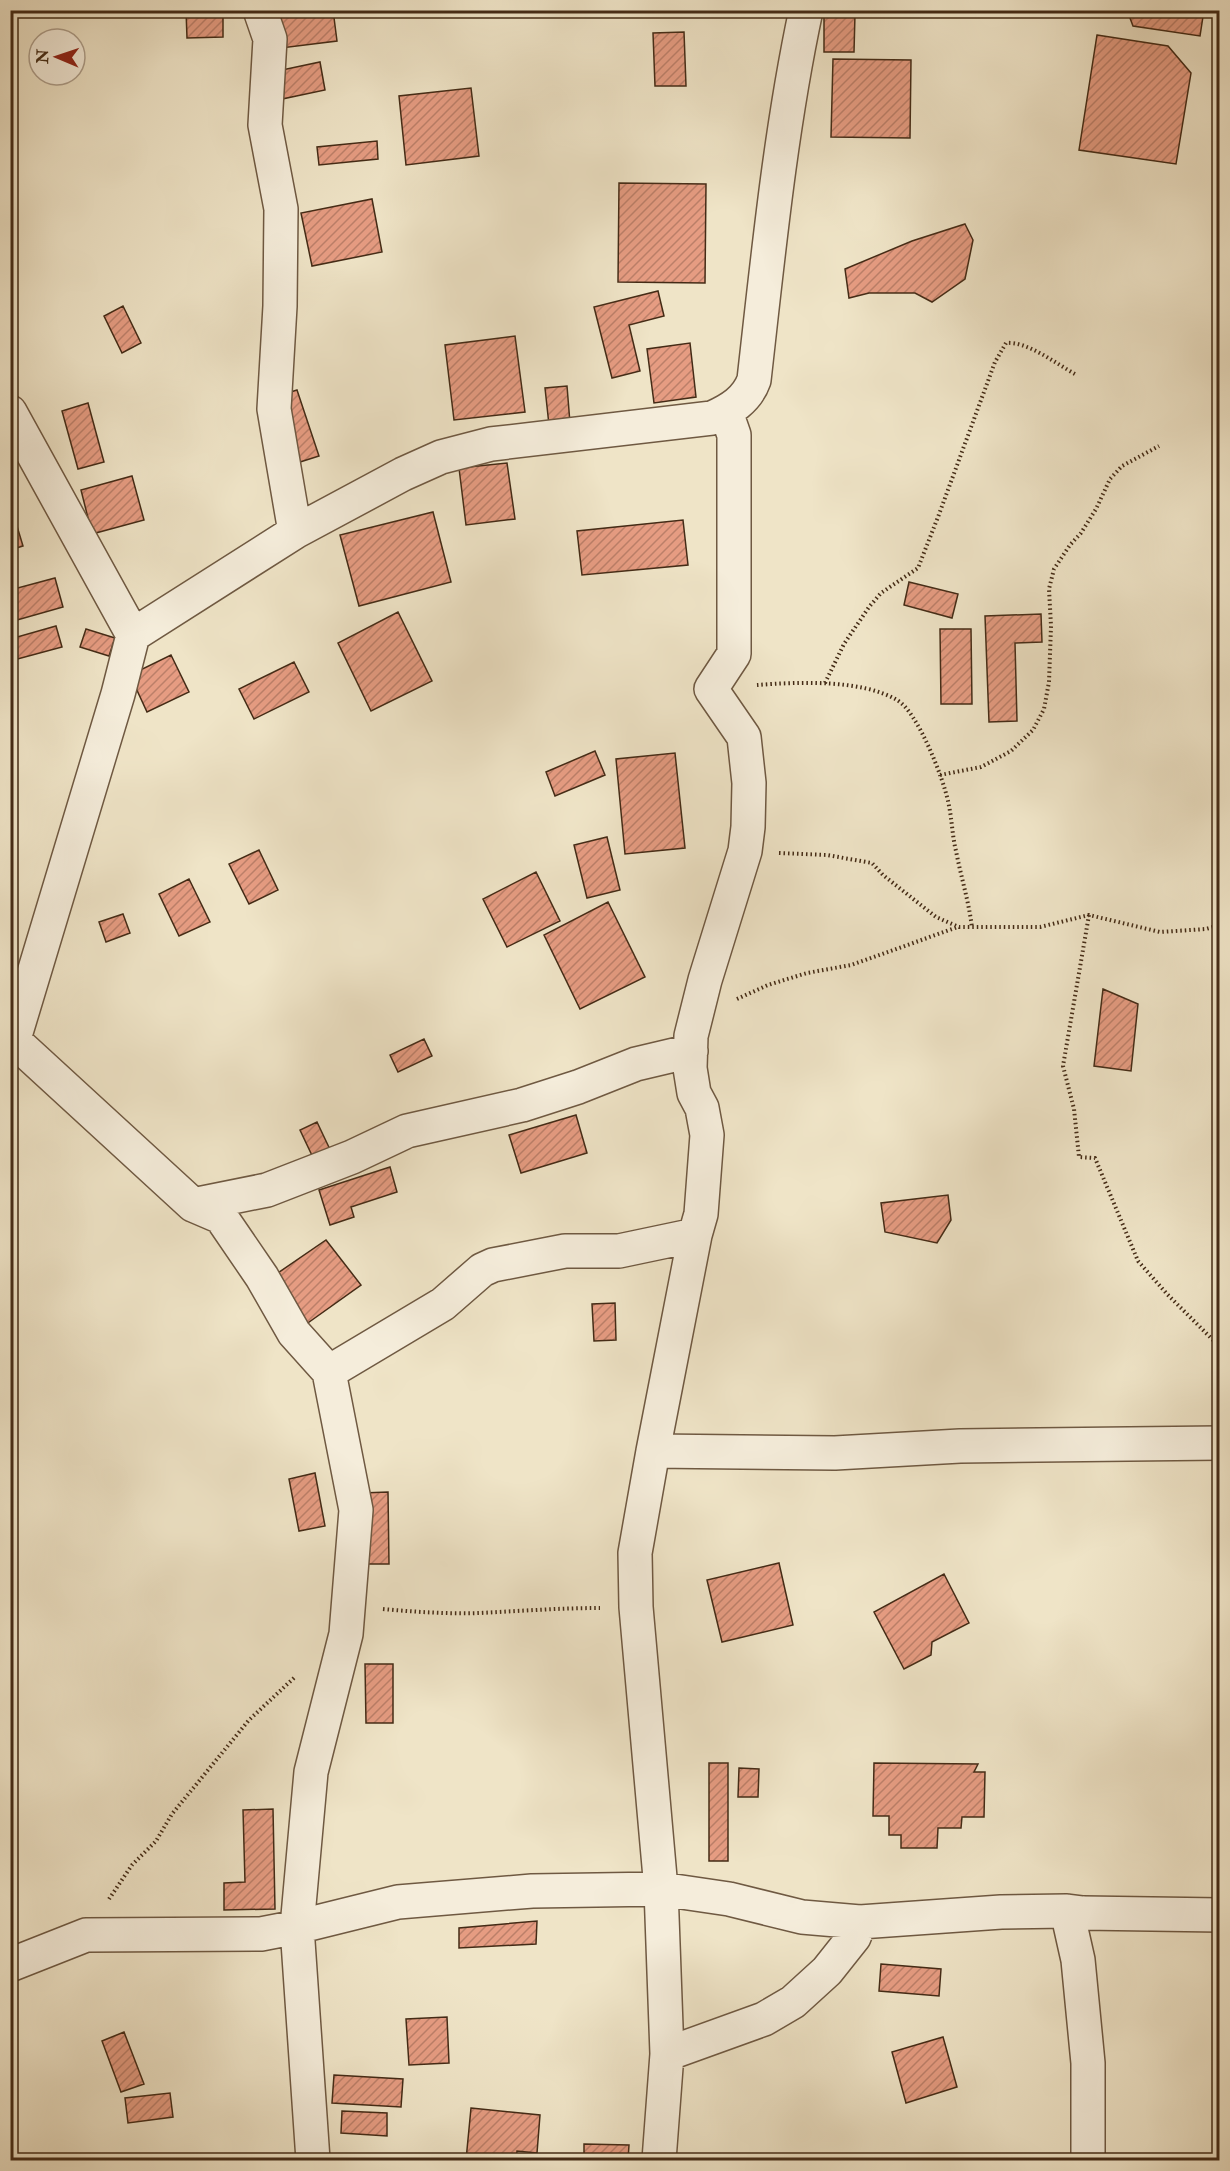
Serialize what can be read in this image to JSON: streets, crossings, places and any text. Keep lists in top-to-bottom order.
{
  "north": "left"
}
